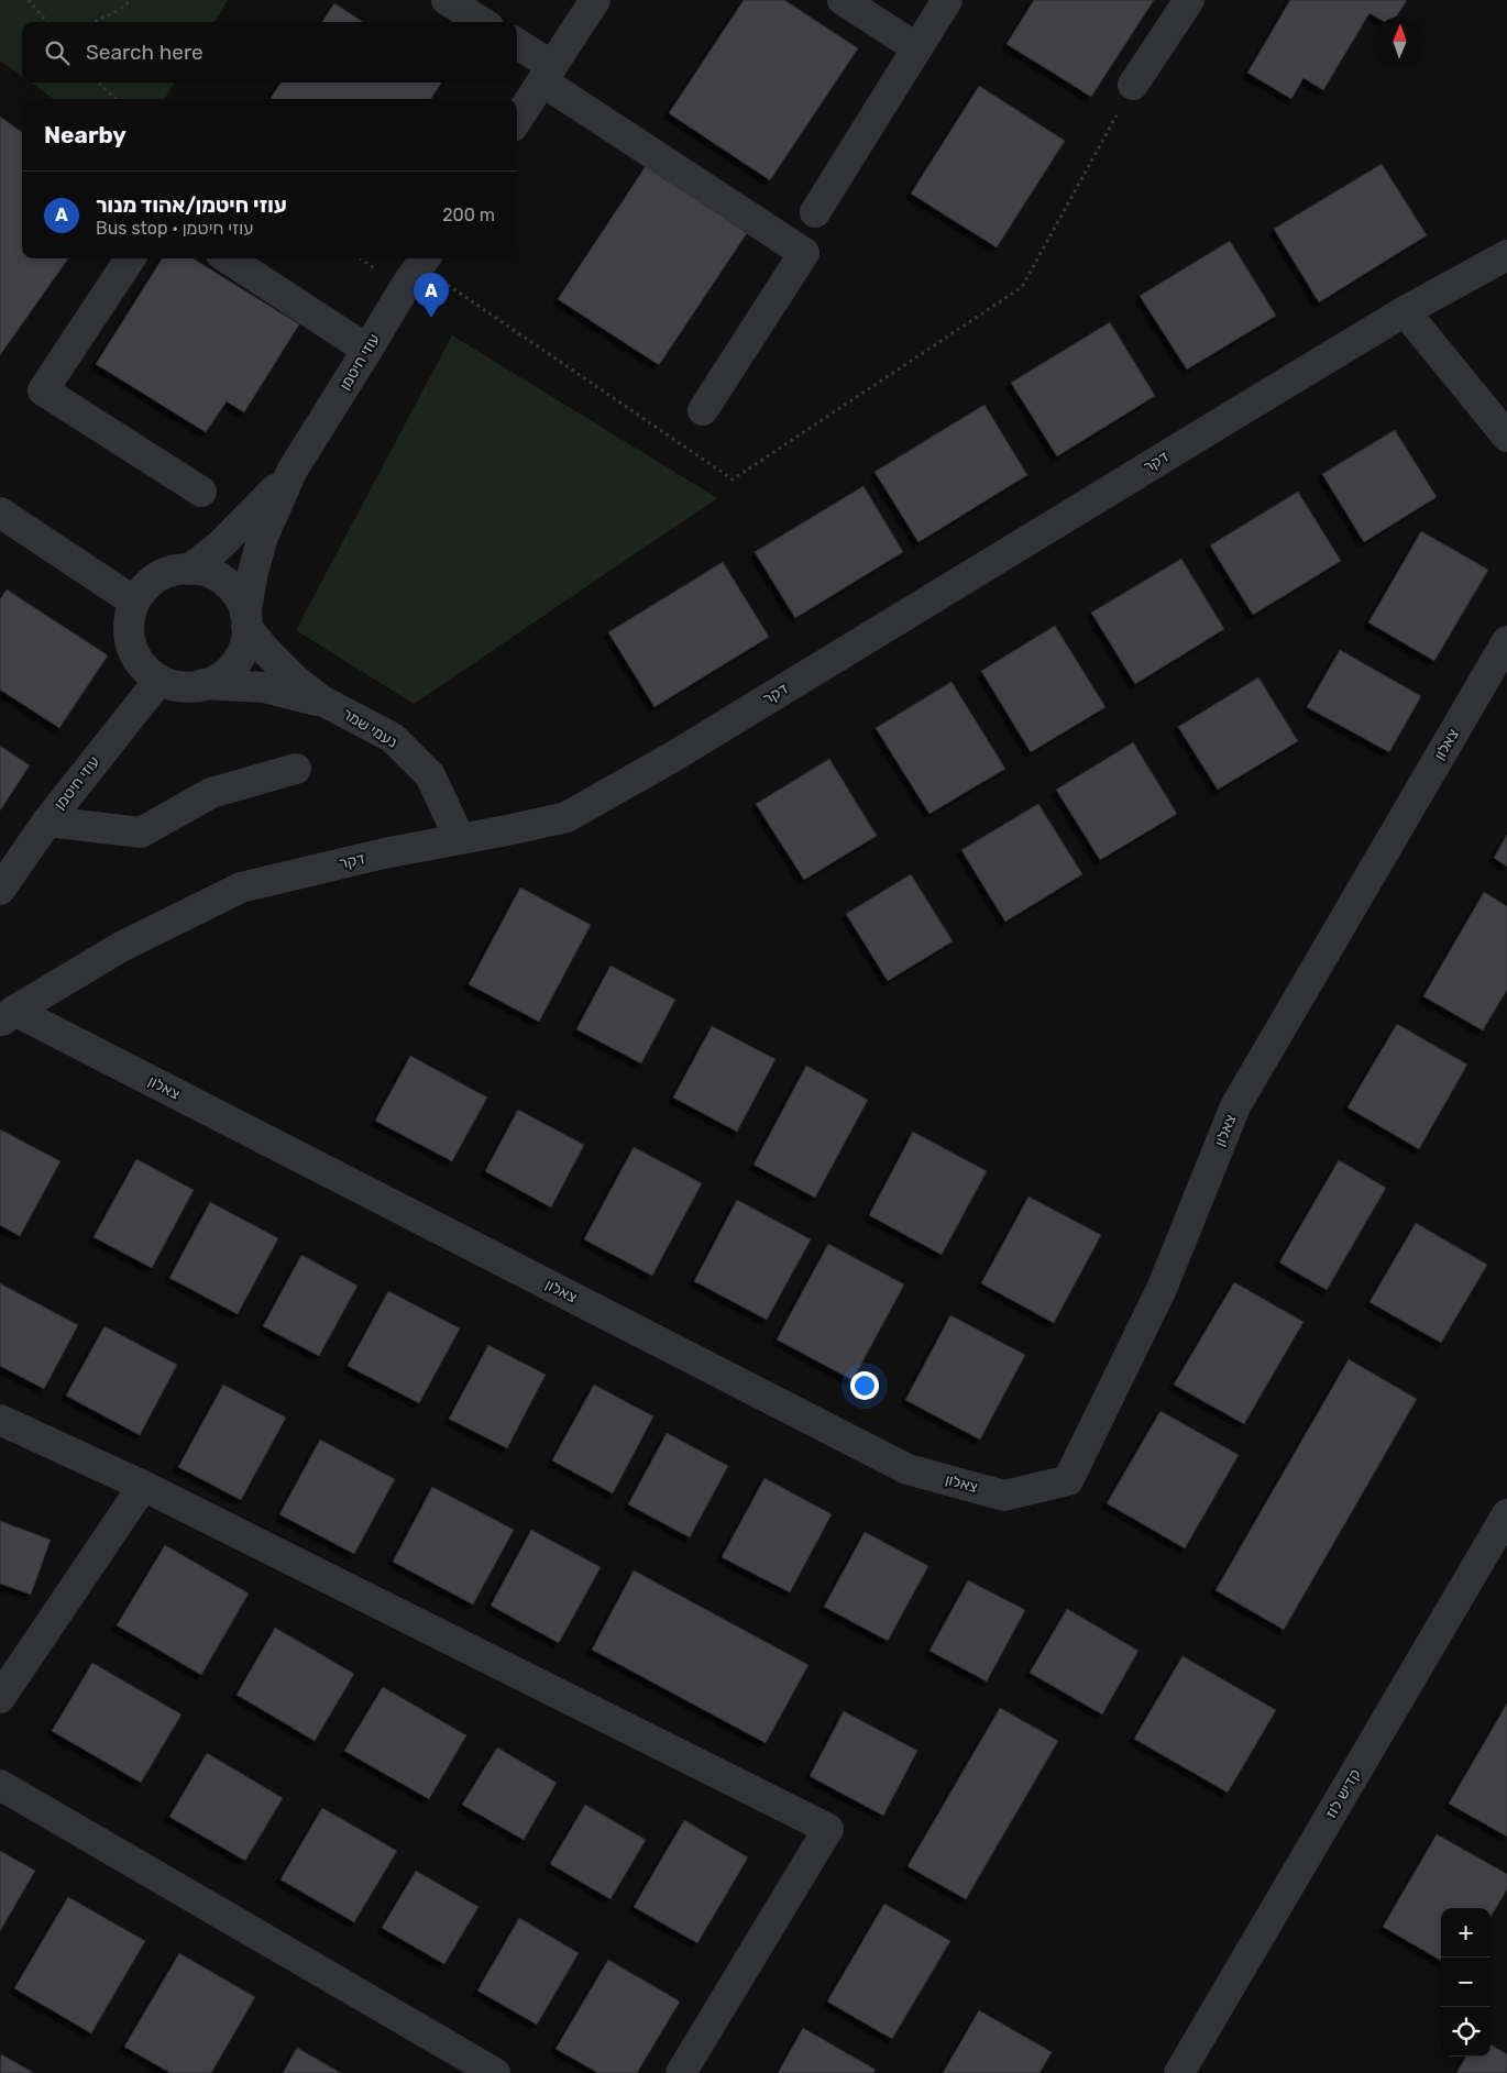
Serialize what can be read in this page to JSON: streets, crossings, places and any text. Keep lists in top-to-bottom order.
{
  "streets": {
    "street": [
      "עוזי חיטמן",
      "דקר",
      "נעמי שמר",
      "צאלון",
      "קדיש לוז"
    ]
  },
  "crossings": [
    ["עוזי חיטמן", "נעמי שמר"],
    ["דקר", "נעמי שמר"],
    ["דקר", "צאלון"]
  ],
  "north": "top",
  "page": {
    "search": "Search here",
    "heading": "Nearby",
    "list": [
      {
        "mark": "A",
        "name": "עוזי חיטמן/אהוד מנור",
        "note": "Bus stop · עוזי חיטמן",
        "value": "200 m"
      }
    ],
    "pins": "A",
    "map_buttons": ["+", "−"]
  }
}
